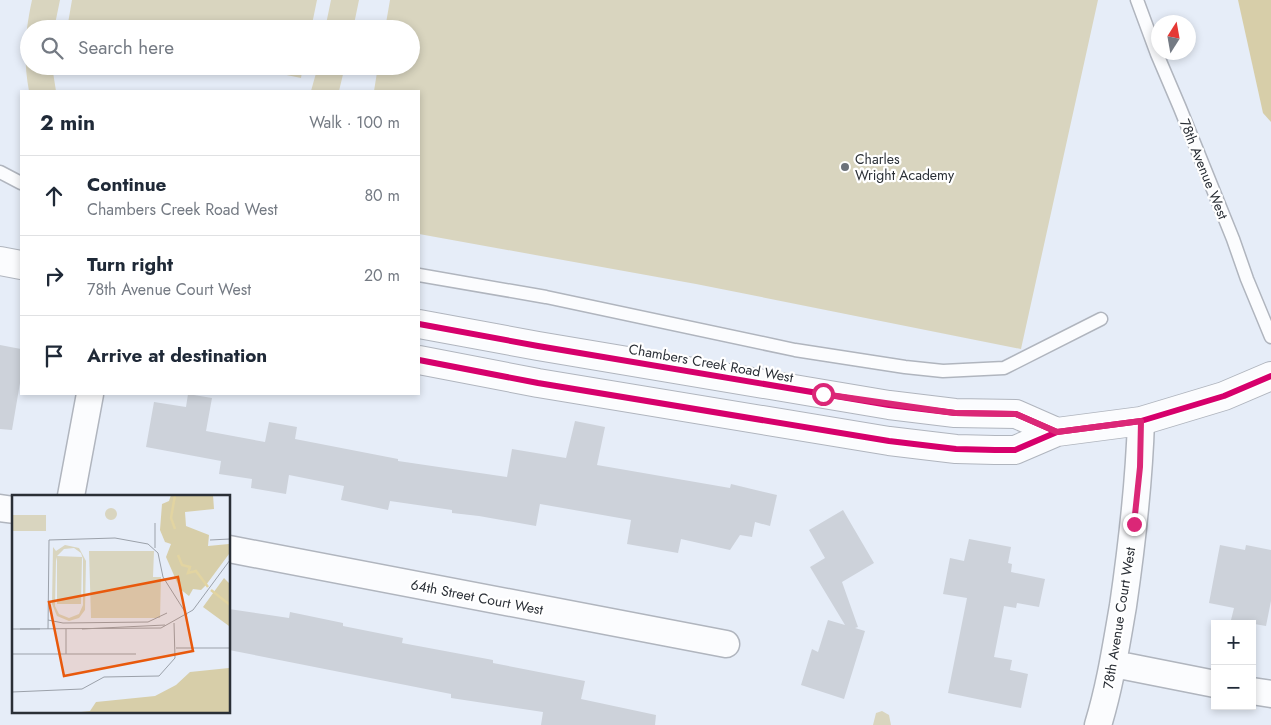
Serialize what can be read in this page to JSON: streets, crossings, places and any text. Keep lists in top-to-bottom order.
{
  "streets": {
    "street": ["Chambers Creek Road West", "64th Street Court West", "78th Avenue Court West"],
    "lane": ["78th Avenue West"]
  },
  "places": ["Charles Wright Academy"],
  "north": "top",
  "page": {
    "search": "Search here",
    "heading": ["2 min", "Walk · 100 m"],
    "list": [
      ["Continue", "Chambers Creek Road West", "80 m"],
      ["Turn right", "78th Avenue Court West", "20 m"],
      "Arrive at destination"
    ],
    "map_buttons": ["+", "−"]
  }
}
